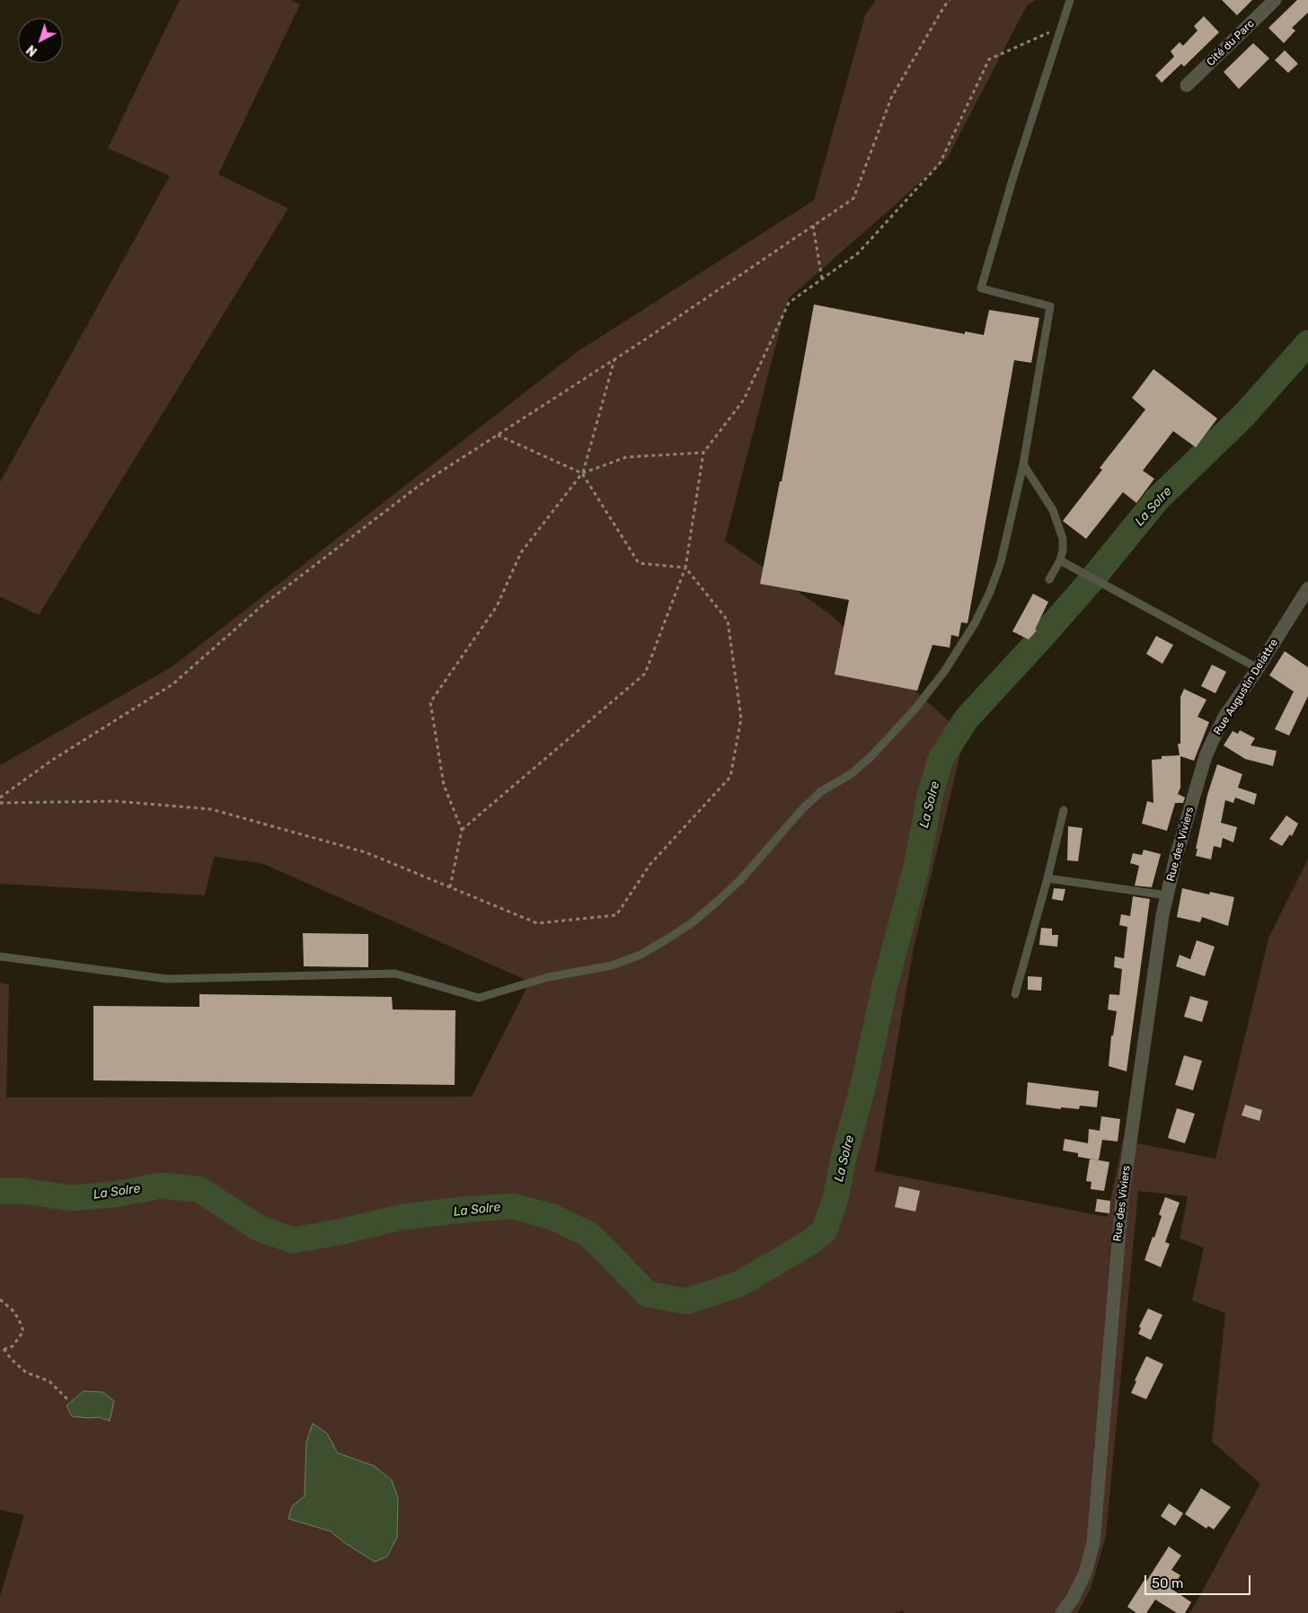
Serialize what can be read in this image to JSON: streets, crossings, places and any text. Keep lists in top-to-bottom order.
{
  "streets": {
    "street": ["Cité du Parc", "Rue Augustin Delattre", "Rue des Viviers"]
  },
  "crossings": [
    ["Rue Augustin Delattre", "Rue des Viviers"]
  ],
  "water": ["La Solre"],
  "scale_bar": "50 m",
  "north": "bottom left"
}
